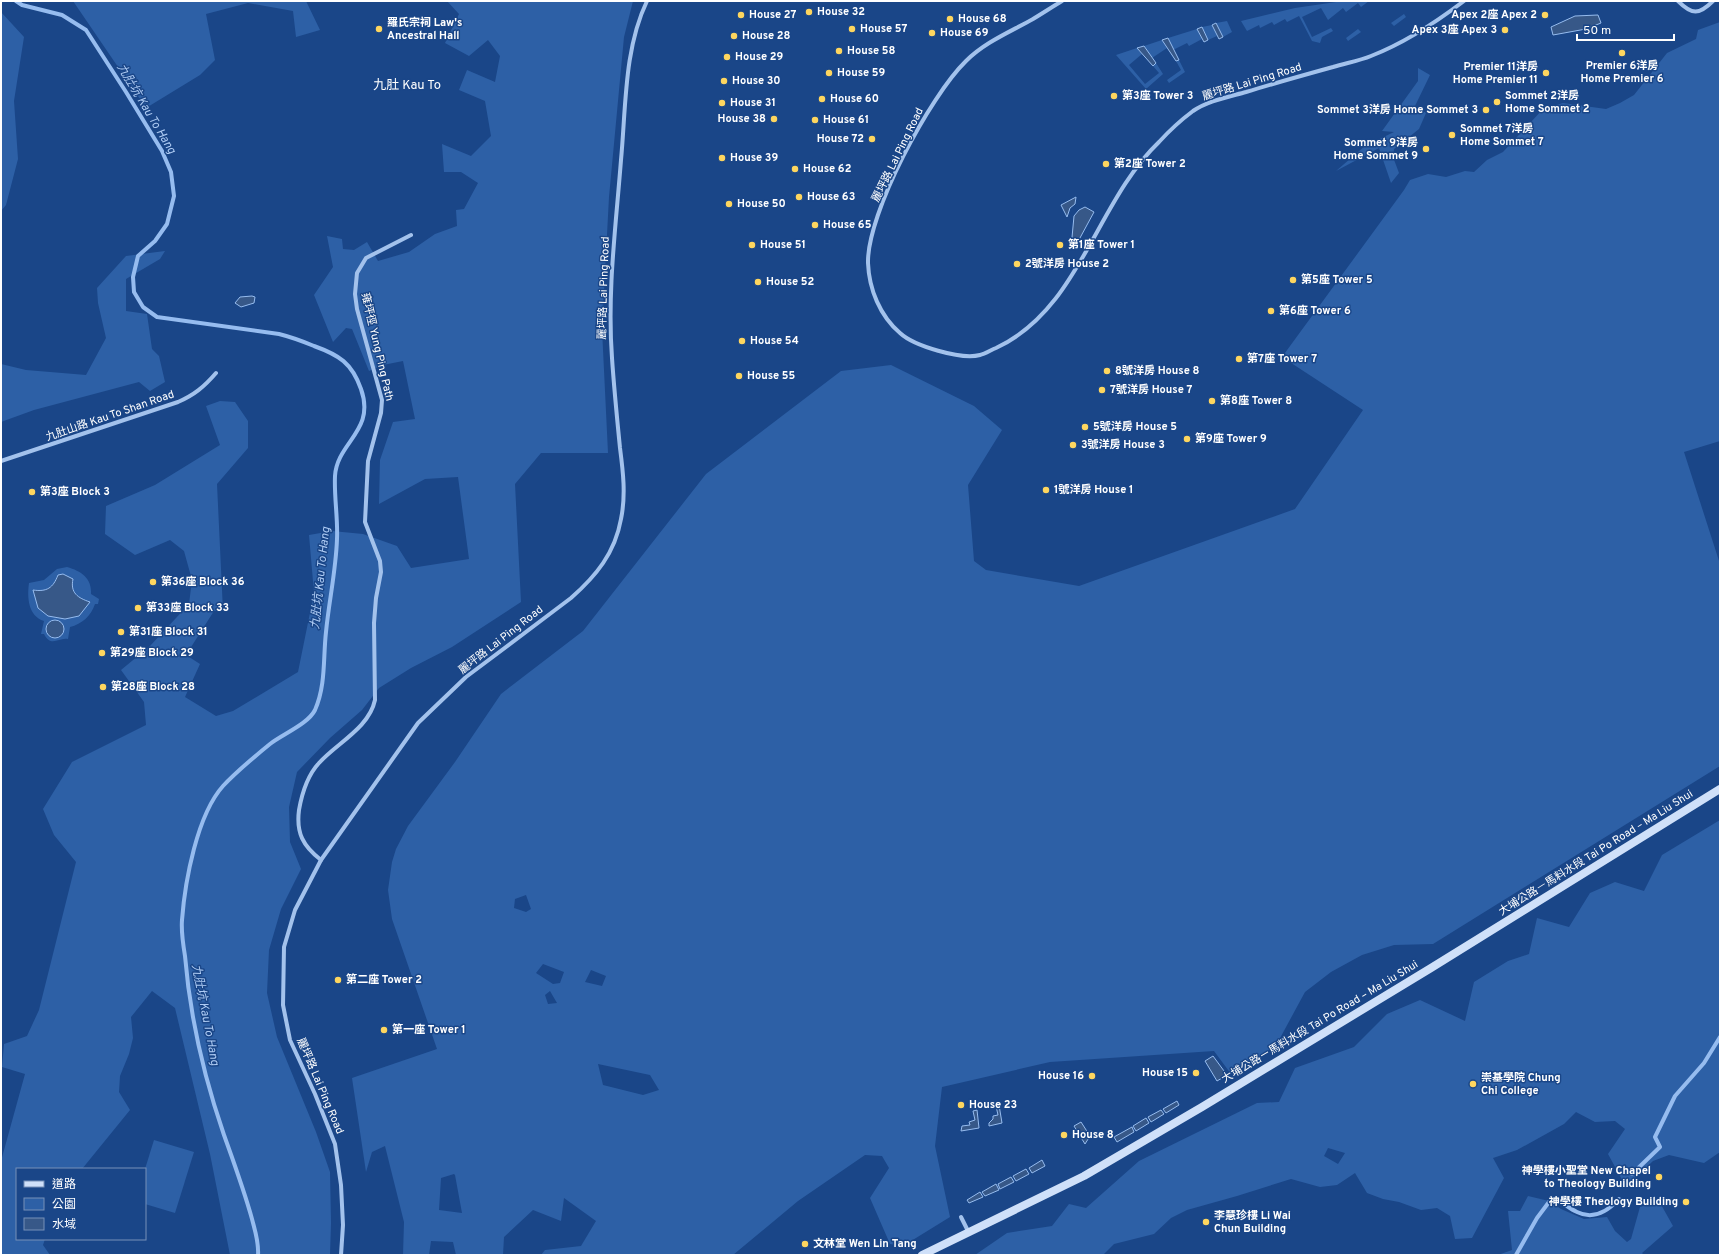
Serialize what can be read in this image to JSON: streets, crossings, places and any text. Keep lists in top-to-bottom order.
{
  "streets": {
    "main road": ["大埔公路－馬料水段 Tai Po Road – Ma Liu Shui"],
    "street": ["麗坪路 Lai Ping Road", "雍坪徑 Yung Ping Path", "九肚山路 Kau To Shan Road"]
  },
  "crossings": [
    ["麗坪路 Lai Ping Road", "雍坪徑 Yung Ping Path"]
  ],
  "districts": ["九肚 Kau To"],
  "water": ["九肚坑 Kau To Hang"],
  "places": [
    "House 32",
    "House 27",
    "Apex 2座 Apex 2",
    "House 68",
    "羅氏宗祠 Law's Ancestral Hall",
    "House 57",
    "Apex 3座 Apex 3",
    "House 69",
    "House 28",
    "House 58",
    "Premier 6洋房 Home Premier 6",
    "House 29",
    "House 59",
    "Premier 11洋房 Home Premier 11",
    "House 30",
    "第3座 Tower 3",
    "House 60",
    "Sommet 2洋房 Home Sommet 2",
    "House 31",
    "Sommet 3洋房 Home Sommet 3",
    "House 38",
    "House 61",
    "Sommet 7洋房 Home Sommet 7",
    "House 72",
    "Sommet 9洋房 Home Sommet 9",
    "House 39",
    "第2座 Tower 2",
    "House 62",
    "House 63",
    "House 50",
    "House 65",
    "House 51",
    "第1座 Tower 1",
    "2號洋房 House 2",
    "第5座 Tower 5",
    "House 52",
    "第6座 Tower 6",
    "House 54",
    "第7座 Tower 7",
    "8號洋房 House 8",
    "House 55",
    "7號洋房 House 7",
    "第8座 Tower 8",
    "5號洋房 House 5",
    "第9座 Tower 9",
    "3號洋房 House 3",
    "1號洋房 House 1",
    "第3座 Block 3",
    "第36座 Block 36",
    "第33座 Block 33",
    "第31座 Block 31",
    "第29座 Block 29",
    "第28座 Block 28",
    "第二座 Tower 2",
    "第一座 Tower 1",
    "House 15",
    "House 16",
    "崇基學院 Chung Chi College",
    "House 23",
    "House 8",
    "神學樓小聖堂 New Chapel to Theology Building",
    "神學樓 Theology Building",
    "李慧珍樓 Li Wai Chun Building",
    "文林堂 Wen Lin Tang"
  ],
  "legend": ["道路", "公園", "水域"],
  "scale_bar": "50 m"
}
